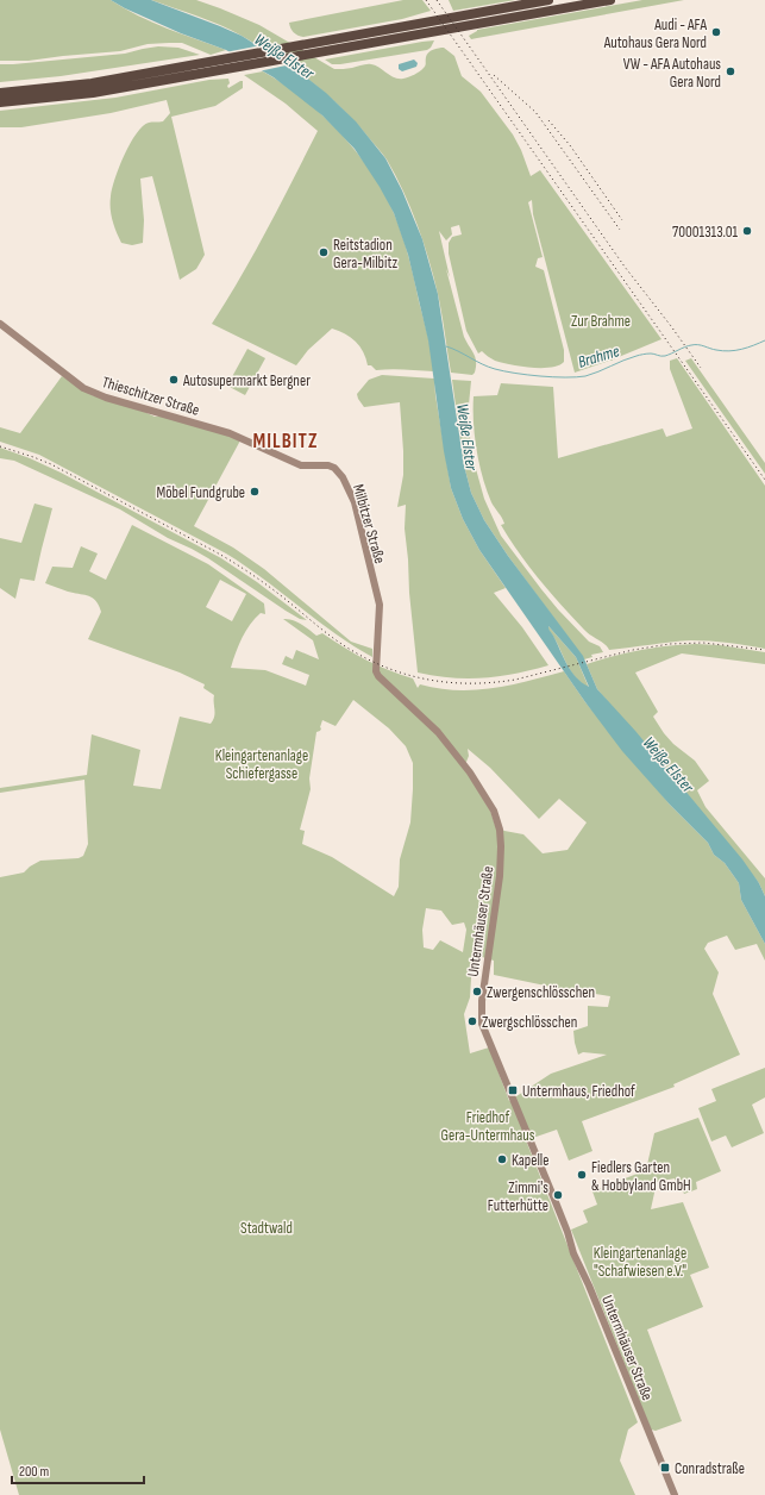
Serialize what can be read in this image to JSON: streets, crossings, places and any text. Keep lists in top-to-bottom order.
{
  "streets": {
    "main road": ["Thieschitzer Straße", "Milbitzer Straße", "Untermhäuser Straße"]
  },
  "crossings": [
    ["Thieschitzer Straße", "Milbitzer Straße"],
    ["Milbitzer Straße", "Untermhäuser Straße"]
  ],
  "districts": ["MILBITZ"],
  "water": ["Weiße Elster", "Brahme"],
  "parks": [
    "Zur Brahme",
    "Kleingartenanlage Schiefergasse",
    "Friedhof Gera-Untermhaus",
    "Stadtwald",
    "Kleingartenanlage \"Schafwiesen e.V.\""
  ],
  "places": {
    "other": [
      "Audi - AFA Autohaus Gera Nord",
      "VW - AFA Autohaus Gera Nord",
      "70001313.01",
      "Reitstadion Gera-Milbitz",
      "Autosupermarkt Bergner",
      "Möbel Fundgrube",
      "Zwergenschlösschen",
      "Zwergschlösschen",
      "Kapelle",
      "Fiedlers Garten & Hobbyland GmbH",
      "Zimmi's Futterhütte"
    ],
    "transit": ["Untermhaus, Friedhof", "Conradstraße"]
  },
  "scale_bar": "200 m"
}
